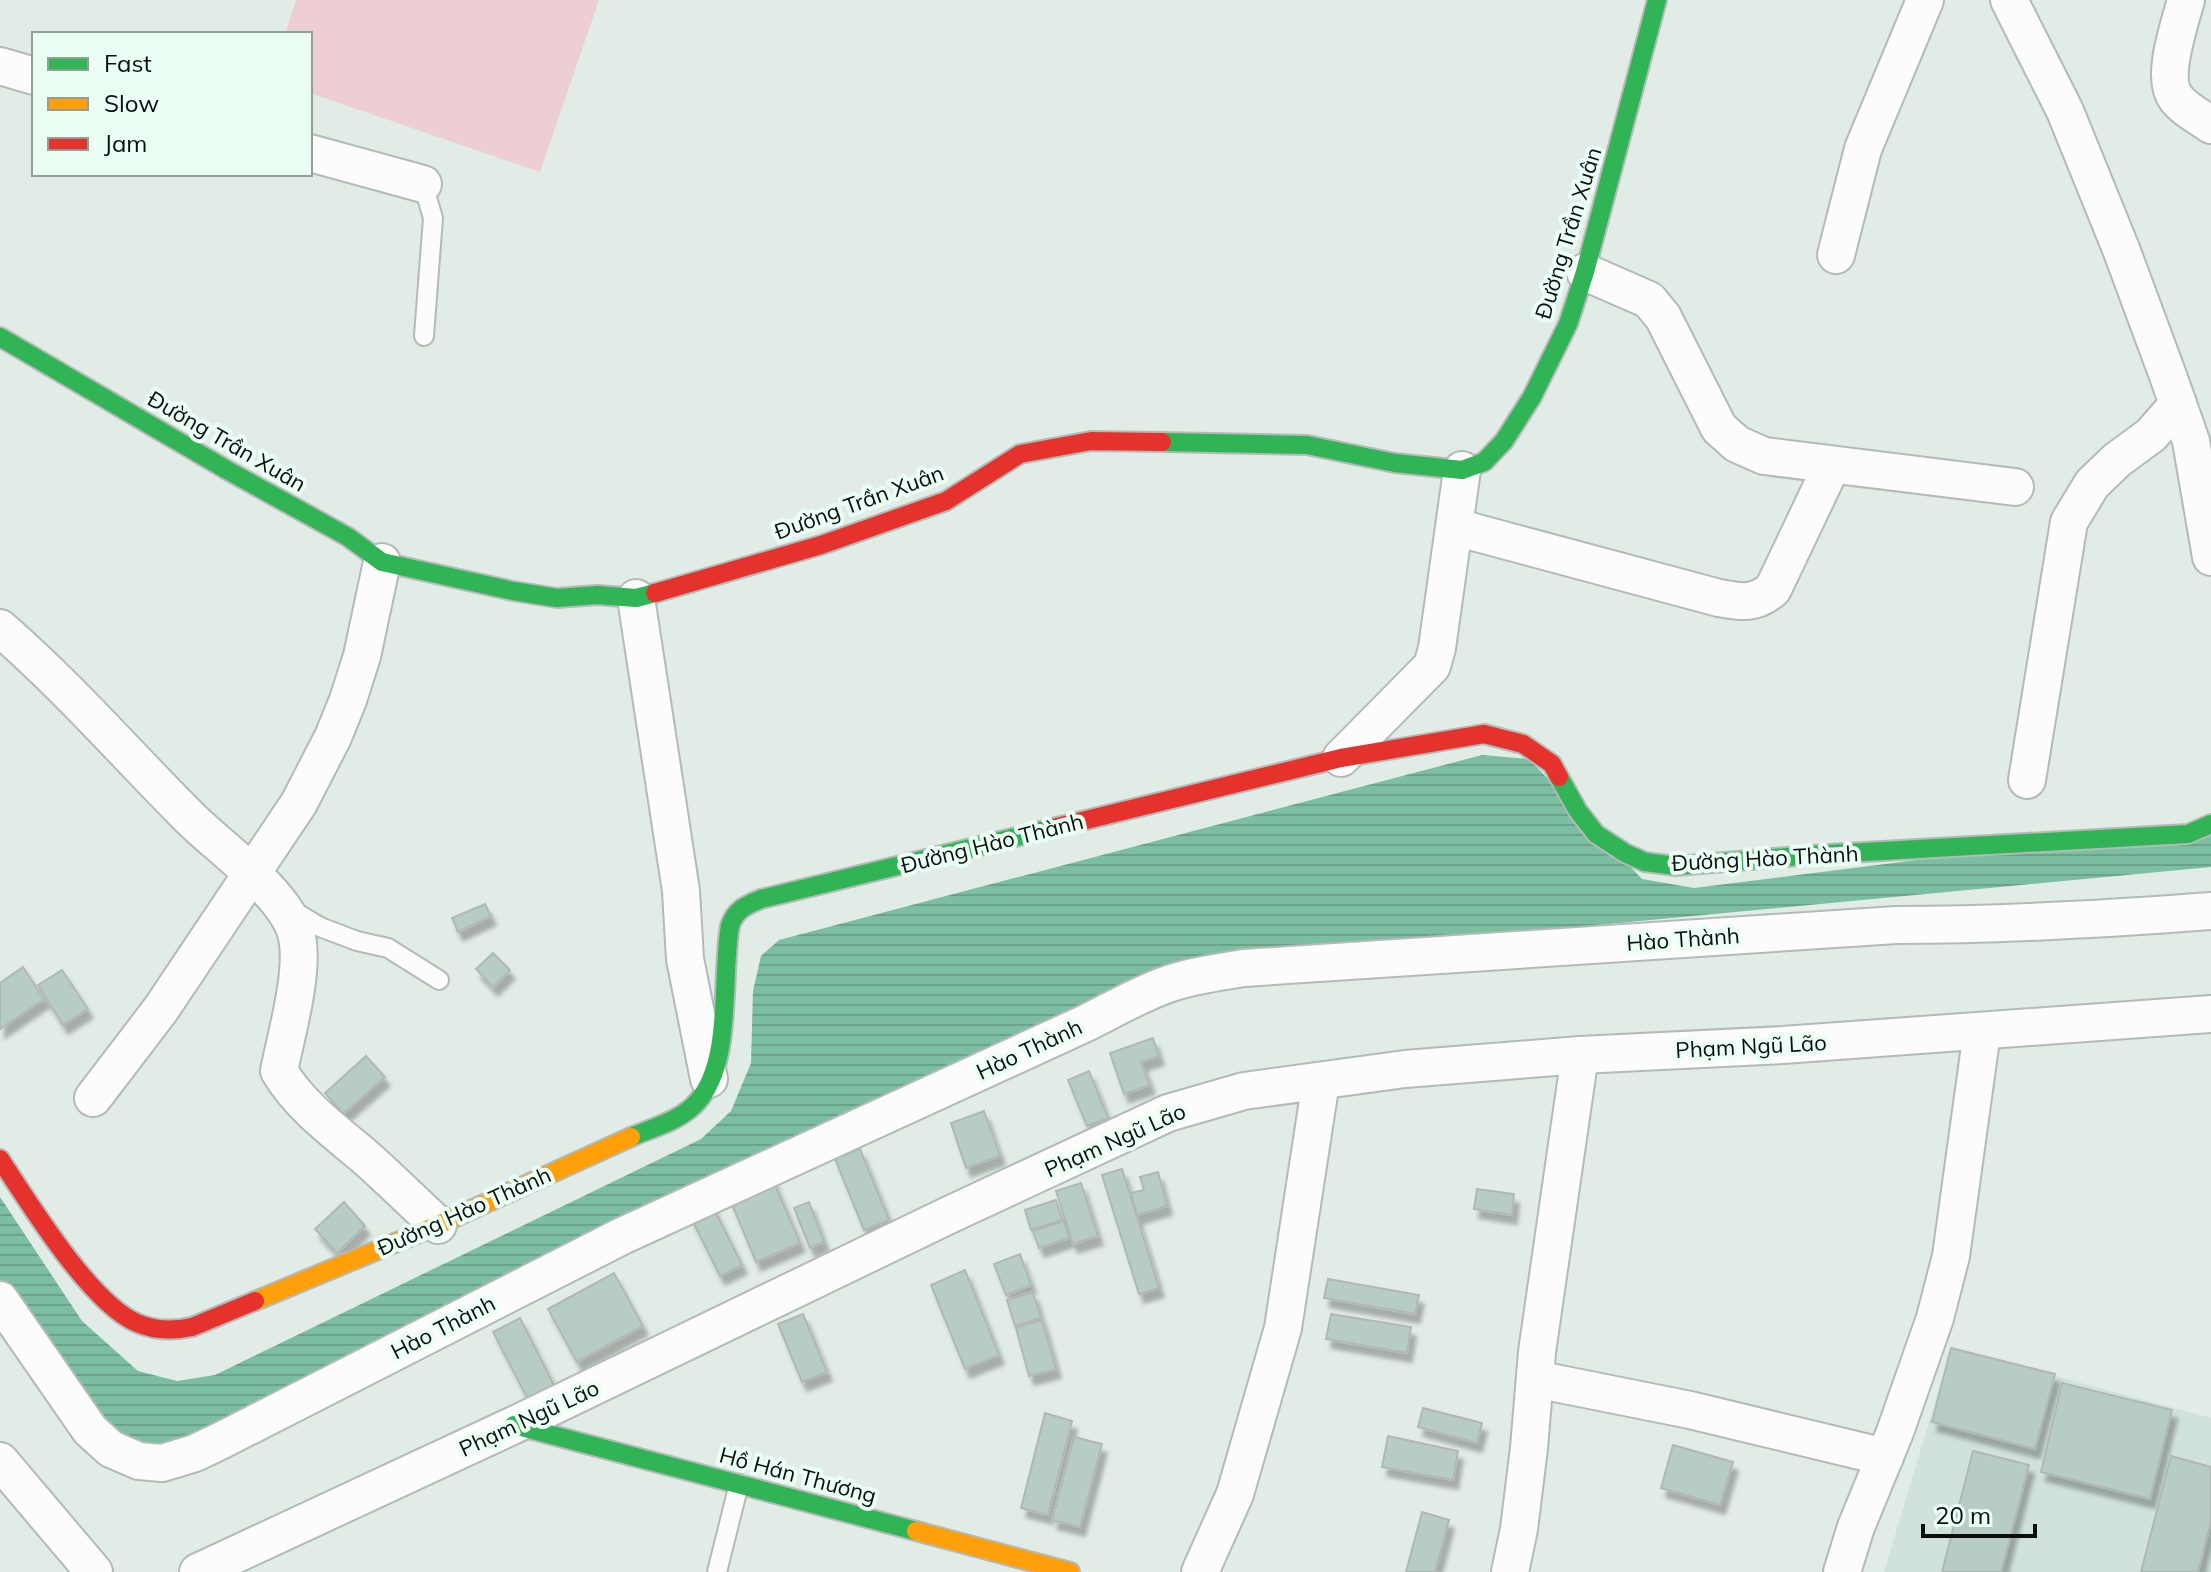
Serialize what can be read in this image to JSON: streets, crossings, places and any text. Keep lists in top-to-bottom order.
{
  "streets": {
    "street": [
      "Đường Trần Xuân",
      "Đường Hào Thành",
      "Hào Thành",
      "Phạm Ngũ Lão",
      "Hồ Hán Thương"
    ]
  },
  "crossings": [
    ["Phạm Ngũ Lão", "Hồ Hán Thương"]
  ],
  "legend": ["Fast", "Slow", "Jam"],
  "scale_bar": "20 m"
}
